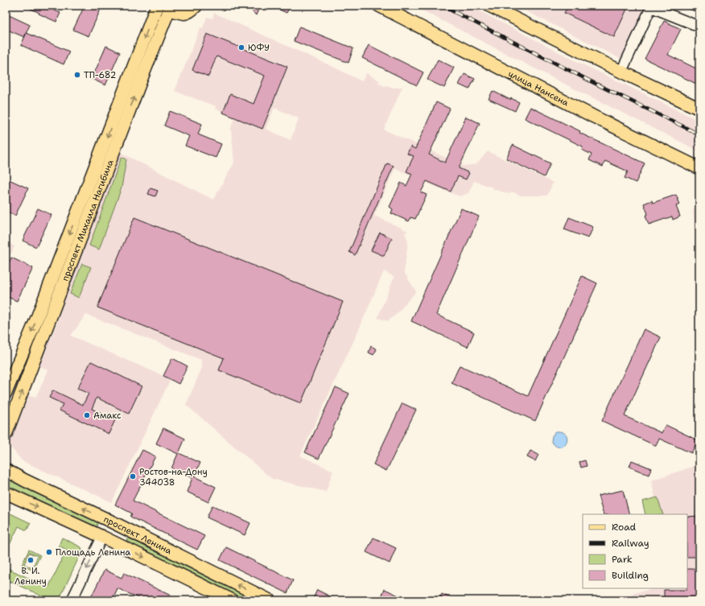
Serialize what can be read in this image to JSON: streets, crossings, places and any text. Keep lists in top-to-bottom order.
{
  "streets": {
    "main road": ["улица Нансена", "проспект Михаила Нагибина", "проспект Ленина"]
  },
  "places": [
    "ЮФУ",
    "ТП-682",
    "Амакс",
    "Ростов-на-Дону 344038",
    "Площадь Ленина",
    "В. И. Ленину"
  ],
  "legend": [
    "Road",
    "Railway",
    "Park",
    "Building"
  ]
}
